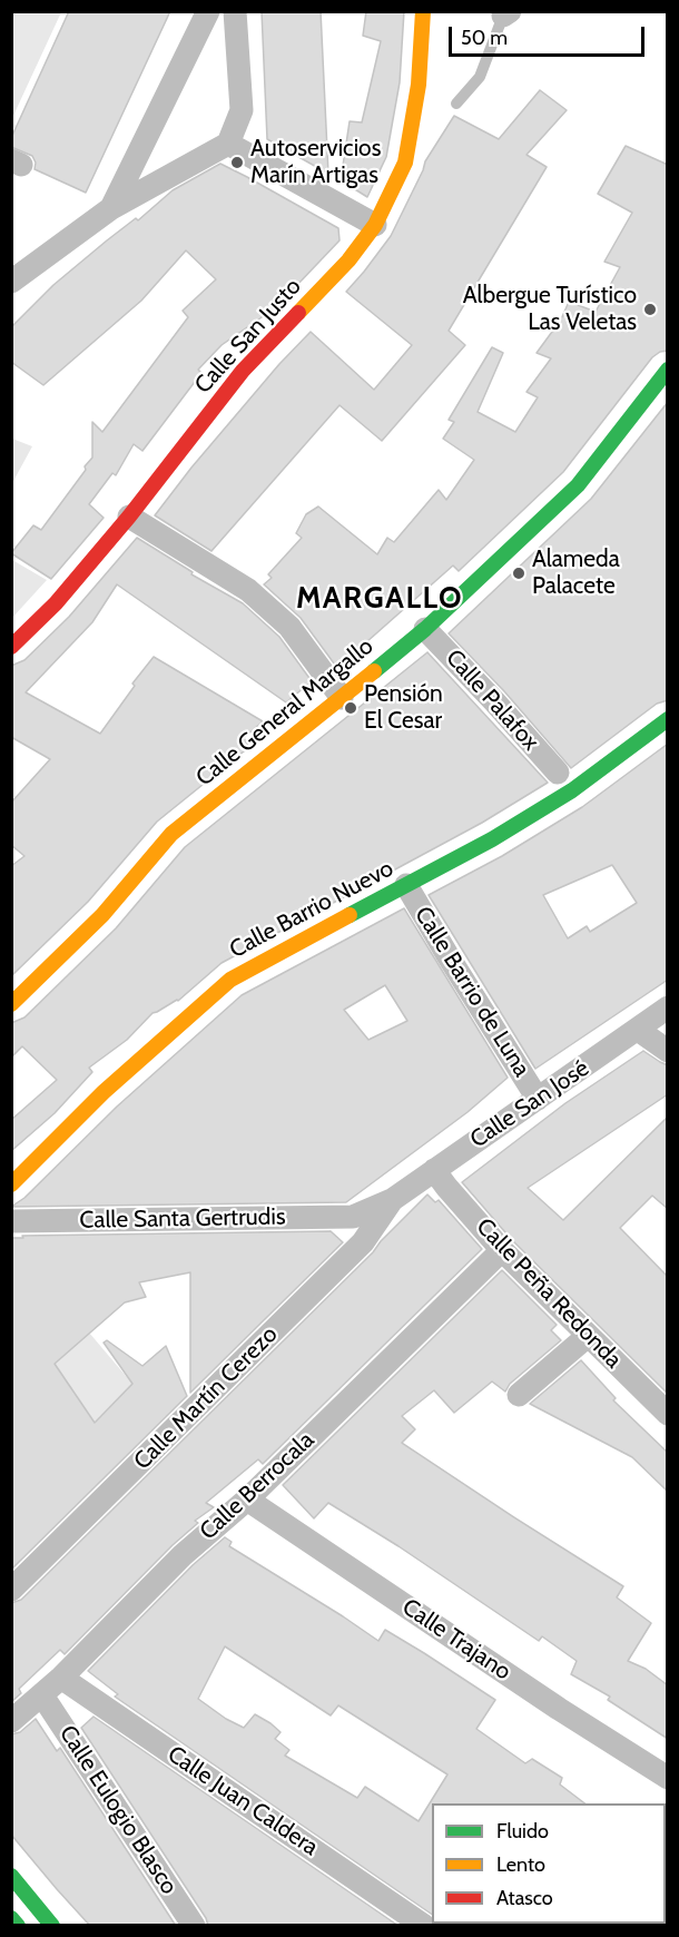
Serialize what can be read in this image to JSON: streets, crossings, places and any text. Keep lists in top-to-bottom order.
{
  "streets": {
    "street": [
      "Calle San Justo",
      "Calle Palafox",
      "Calle General Margallo",
      "Calle Barrio Nuevo",
      "Calle Barrio de Luna",
      "Calle San José",
      "Calle Santa Gertrudis",
      "Calle Peña Redonda",
      "Calle Martín Cerezo",
      "Calle Berrocala",
      "Calle Trajano",
      "Calle Juan Caldera",
      "Calle Eulogio Blasco"
    ]
  },
  "crossings": [
    ["Calle Palafox", "Calle General Margallo"],
    ["Calle Barrio Nuevo", "Calle Barrio de Luna"],
    ["Calle Barrio de Luna", "Calle San José"],
    ["Calle San José", "Calle Santa Gertrudis"],
    ["Calle San José", "Calle Peña Redonda"],
    ["Calle San José", "Calle Martín Cerezo"],
    ["Calle Santa Gertrudis", "Calle Martín Cerezo"],
    ["Calle Peña Redonda", "Calle Berrocala"],
    ["Calle Berrocala", "Calle Trajano"],
    ["Calle Berrocala", "Calle Juan Caldera"],
    ["Calle Berrocala", "Calle Eulogio Blasco"]
  ],
  "districts": ["MARGALLO"],
  "places": [
    "Autoservicios Marín Artigas",
    "Albergue Turístico Las Veletas",
    "Alameda Palacete",
    "Pensión El Cesar"
  ],
  "legend": ["Fluido", "Lento", "Atasco"],
  "scale_bar": "50 m"
}
